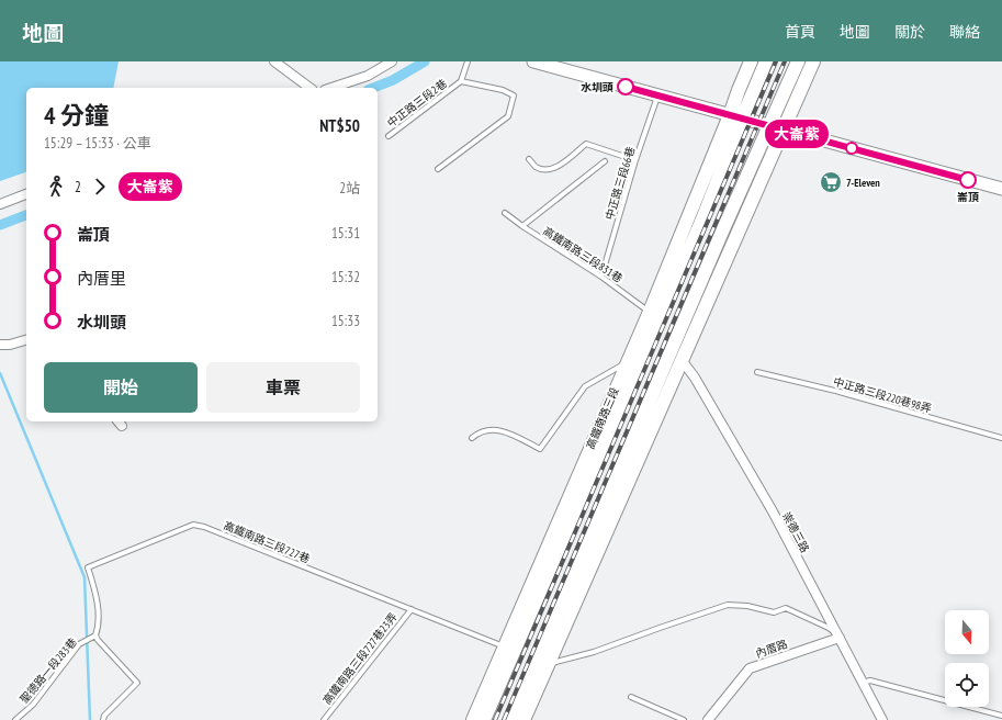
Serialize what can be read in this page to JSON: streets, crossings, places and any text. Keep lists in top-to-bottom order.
{
  "streets": {
    "main road": ["高鐵南路三段"],
    "street": ["崇德三路", "內厝路"],
    "lane": [
      "中正路三段2巷",
      "中正路三段66巷",
      "高鐵南路三段831巷",
      "中正路三段220巷98弄",
      "高鐵南路三段727巷",
      "高鐵南路三段727巷23弄",
      "聖德路一段283巷"
    ]
  },
  "crossings": [
    ["中正路三段66巷", "高鐵南路三段831巷"],
    ["高鐵南路三段831巷", "高鐵南路三段"],
    ["高鐵南路三段", "高鐵南路三段727巷"],
    ["崇德三路", "內厝路"],
    ["高鐵南路三段727巷", "高鐵南路三段727巷23弄"],
    ["高鐵南路三段727巷", "聖德路一段283巷"]
  ],
  "places": {
    "other": ["水圳頭", "崙頂"],
    "supermarket": ["7-Eleven"]
  },
  "lines": ["bus line 大崙紫"],
  "north": "bottom",
  "page": {
    "header": "地圖",
    "nav": [
      "首頁",
      "地圖",
      "關於",
      "聯絡"
    ],
    "on_map": "大崙紫",
    "heading": ["4 分鐘", "15:29 – 15:33 · 公車", "NT$50"],
    "legs": ["2", "大崙紫", "2站"],
    "list": [
      {
        "name": "崙頂",
        "value": "15:31"
      },
      {
        "name": "內厝里",
        "value": "15:32"
      },
      {
        "name": "水圳頭",
        "value": "15:33"
      }
    ],
    "buttons": ["開始", "車票"]
  }
}
